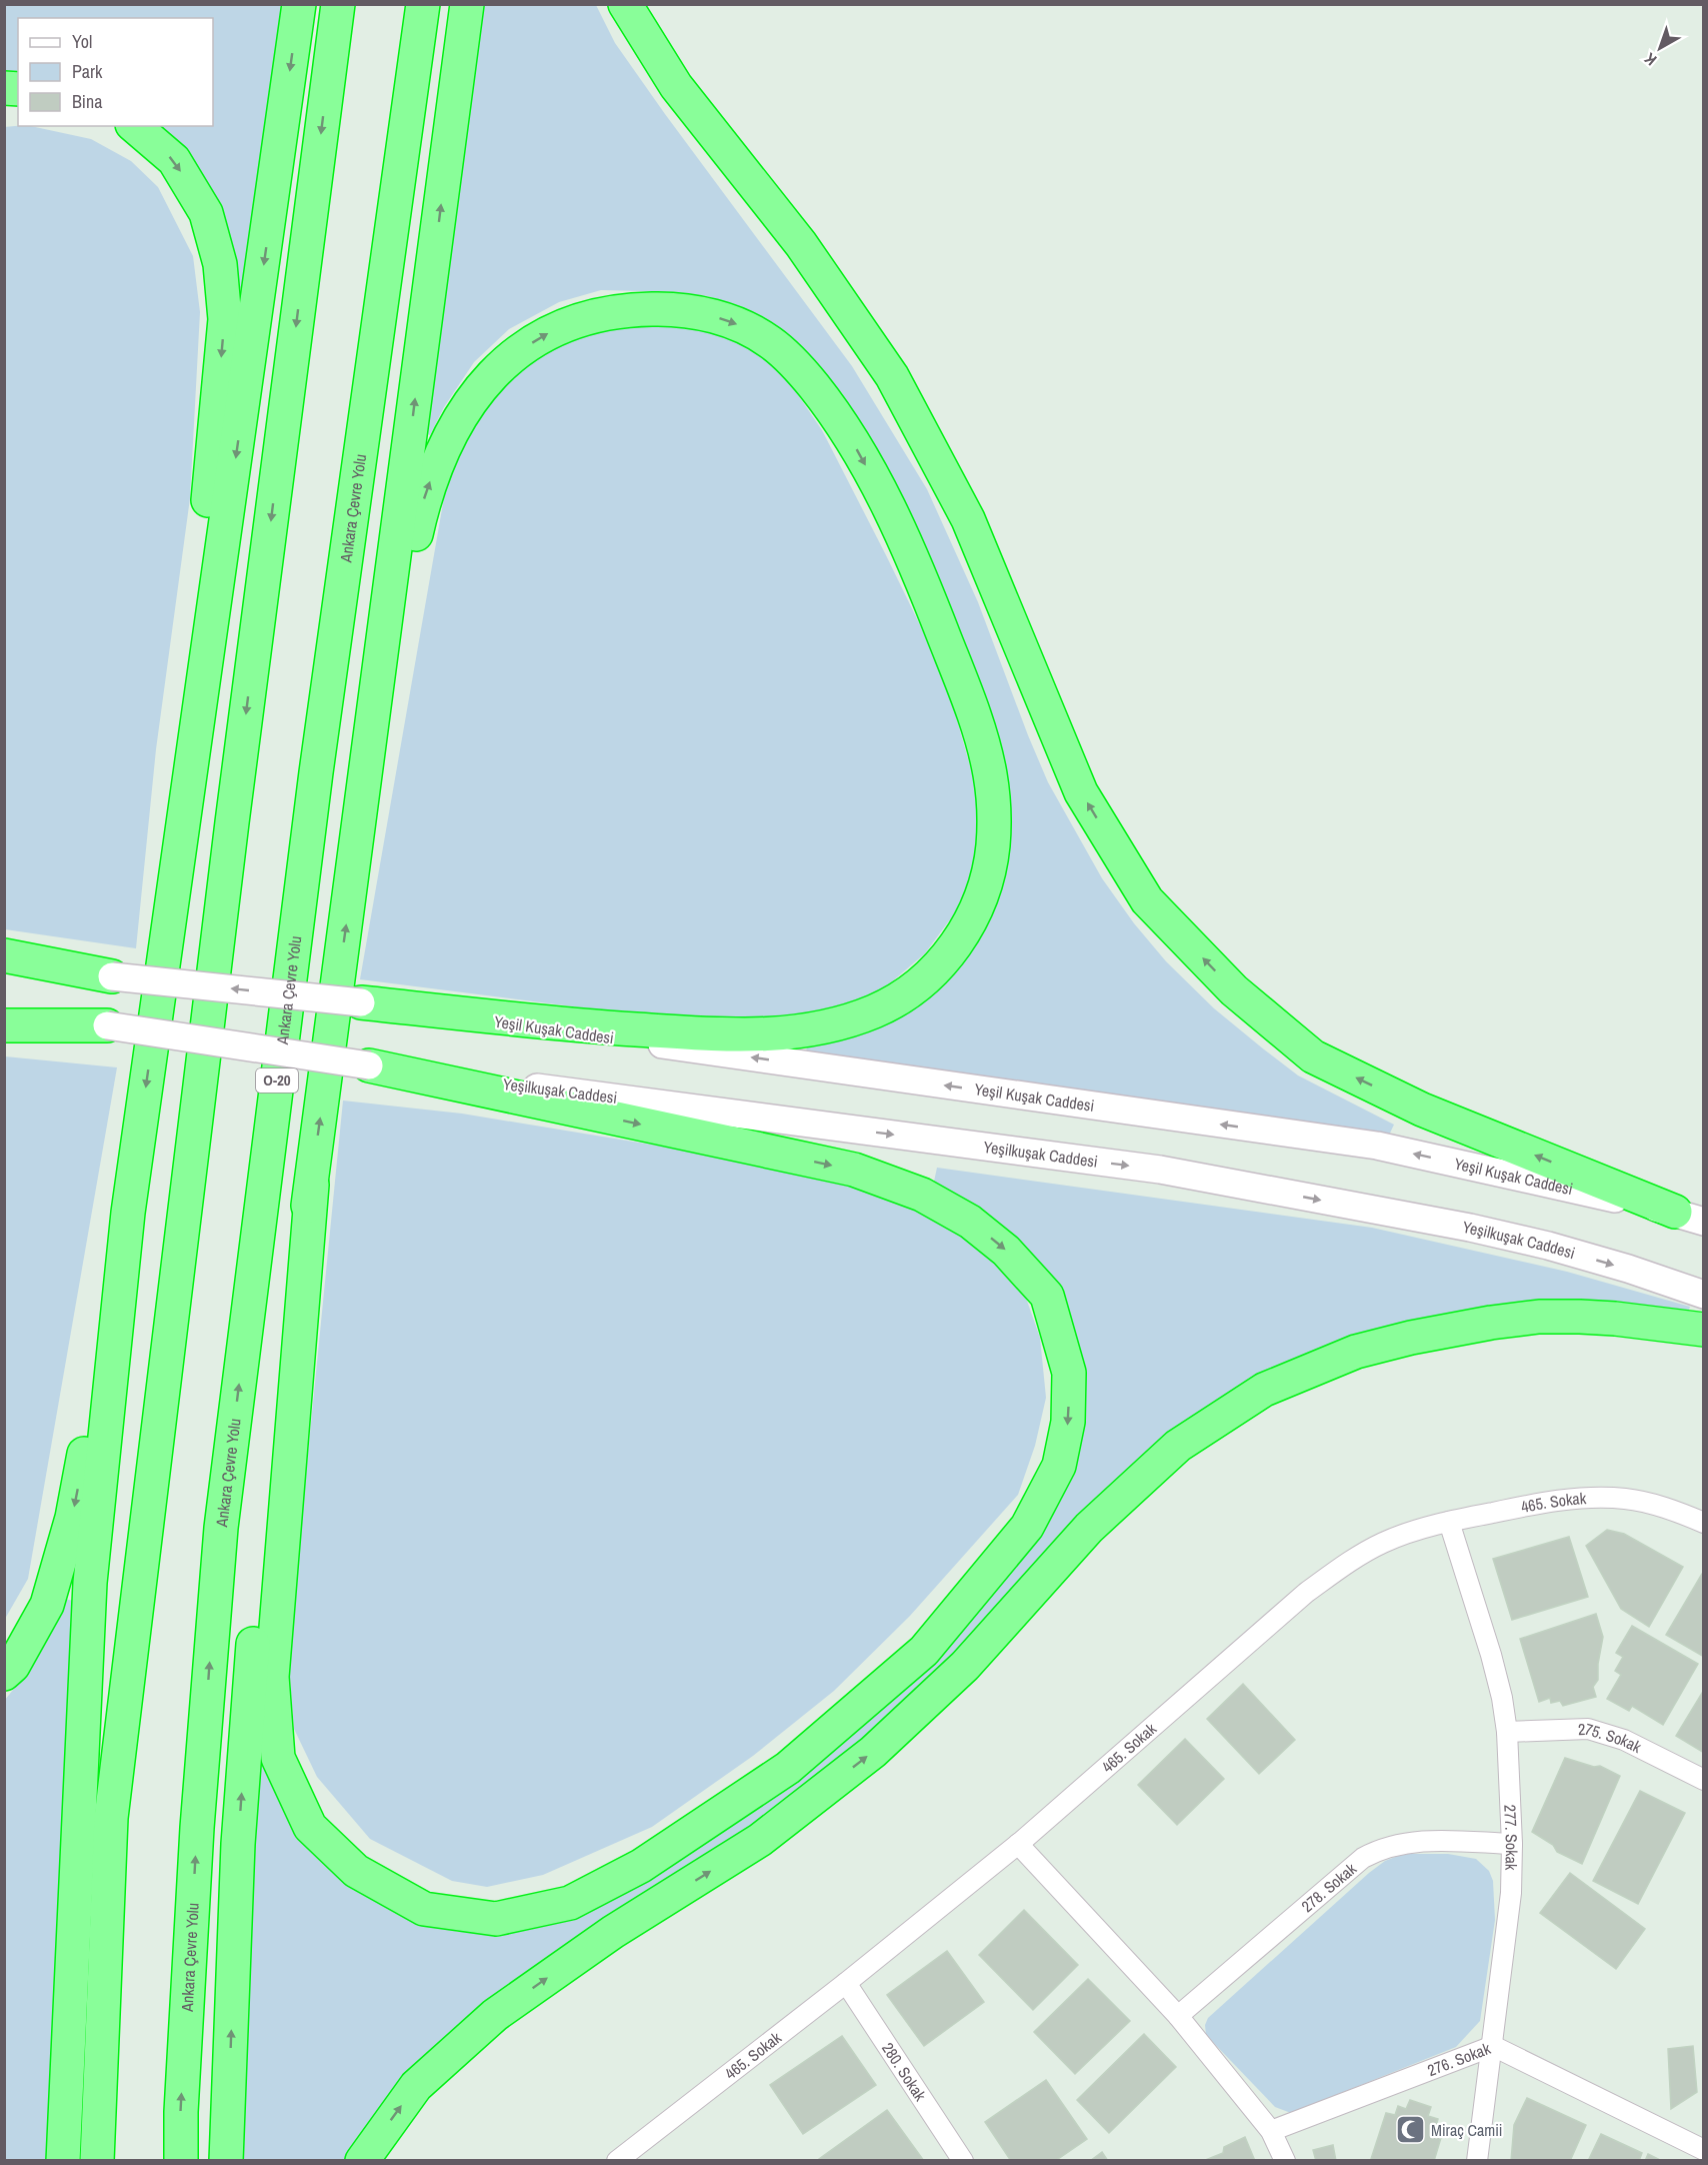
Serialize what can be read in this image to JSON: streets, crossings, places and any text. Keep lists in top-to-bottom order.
{
  "streets": {
    "highway": ["Ankara Çevre Yolu", "O-20"],
    "main road": ["Yeşil Kuşak Caddesi", "Yeşilkuşak Caddesi"],
    "street": [
      "465. Sokak",
      "275. Sokak",
      "277. Sokak",
      "278. Sokak",
      "276. Sokak",
      "280. Sokak"
    ]
  },
  "crossings": [
    ["465. Sokak", "277. Sokak"],
    ["465. Sokak", "280. Sokak"],
    ["275. Sokak", "277. Sokak"],
    ["277. Sokak", "278. Sokak"],
    ["277. Sokak", "276. Sokak"]
  ],
  "one_way": ["Yeşil Kuşak Caddesi", "Yeşilkuşak Caddesi"],
  "places": {
    "mosque": ["Miraç Camii"]
  },
  "legend": ["Yol", "Park", "Bina"],
  "north": "bottom left"
}
